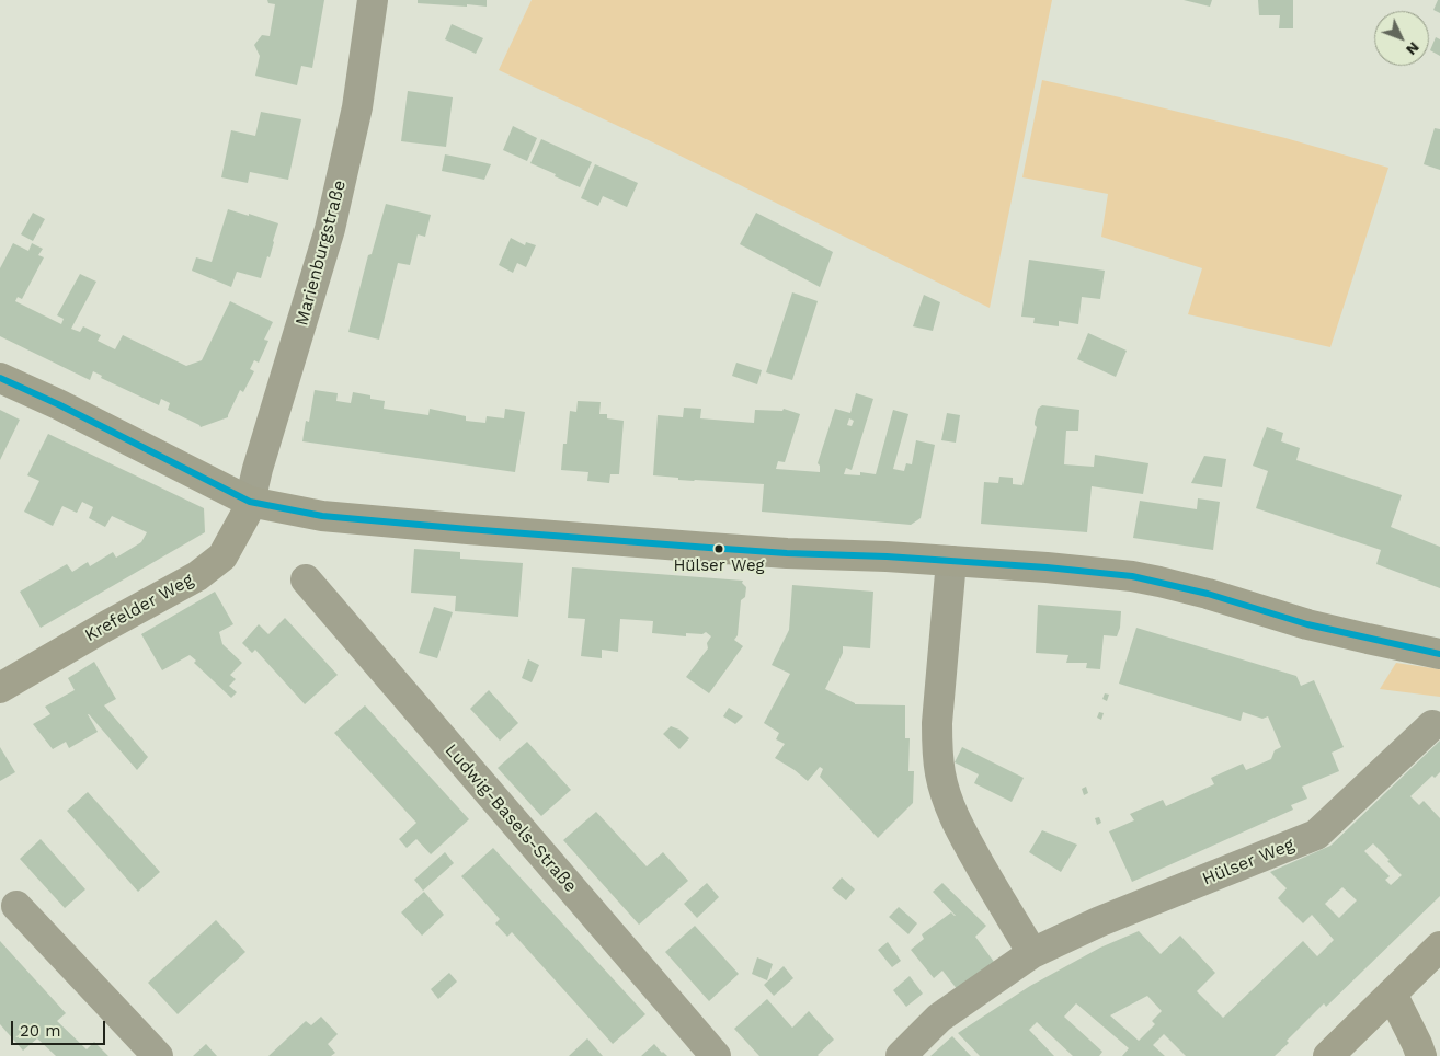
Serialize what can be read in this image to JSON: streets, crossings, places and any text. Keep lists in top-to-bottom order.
{
  "streets": {
    "main road": ["Krefelder Weg"],
    "street": ["Marienburgstraße", "Ludwig-Basels-Straße", "Hülser Weg"]
  },
  "crossings": [
    ["Marienburgstraße", "Krefelder Weg"]
  ],
  "places": ["Hülser Weg"],
  "scale_bar": "20 m",
  "north": "bottom right"
}
